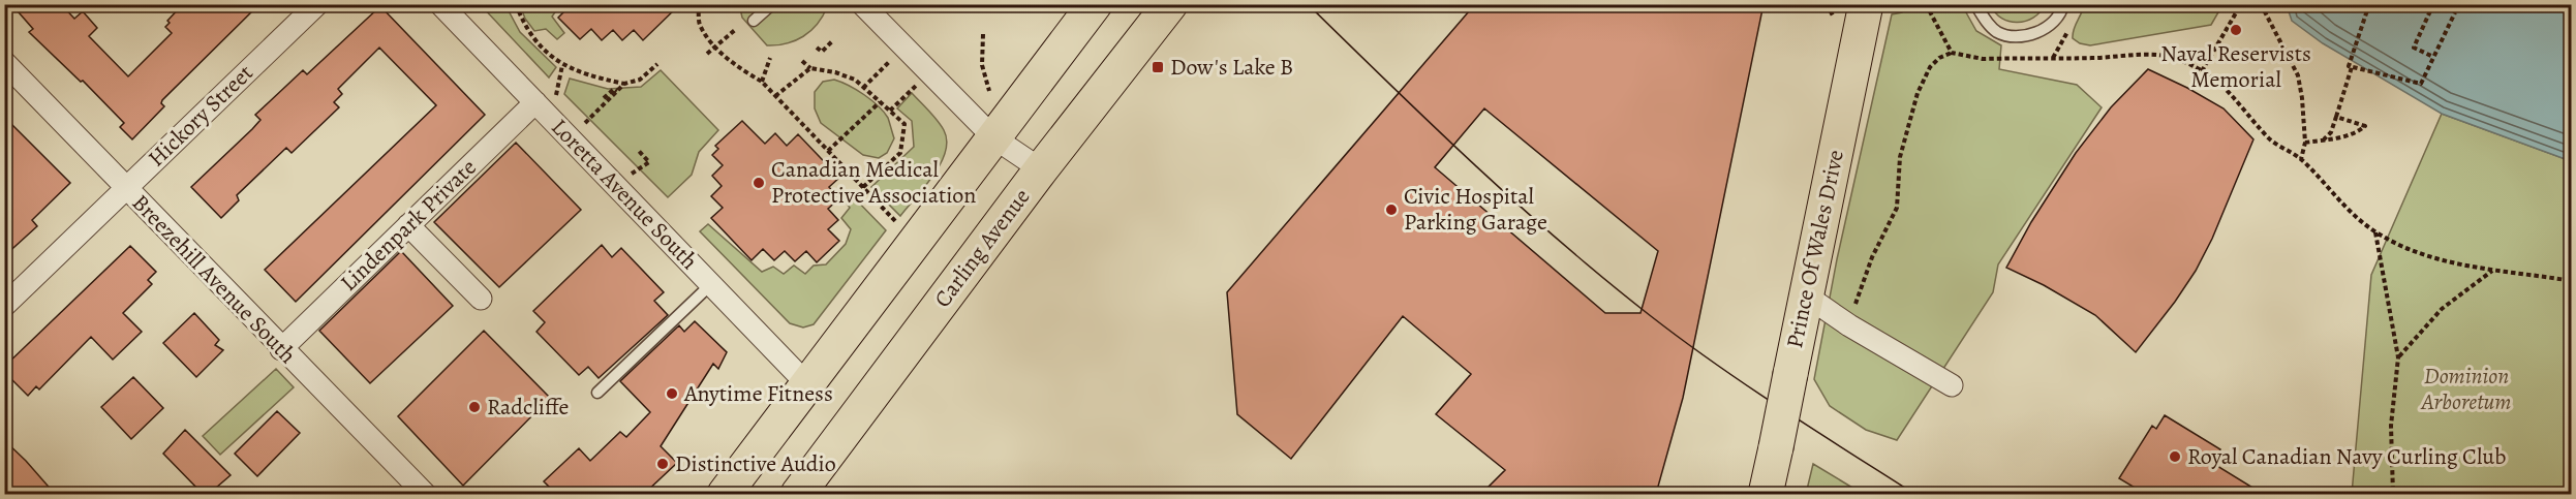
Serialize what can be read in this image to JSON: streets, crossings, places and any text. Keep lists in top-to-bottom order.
{
  "streets": {
    "main road": ["Carling Avenue", "Prince Of Wales Drive"],
    "street": [
      "Hickory Street",
      "Loretta Avenue South",
      "Lindenpark Private",
      "Breezehill Avenue South"
    ]
  },
  "crossings": [
    ["Hickory Street", "Breezehill Avenue South"],
    ["Loretta Avenue South", "Lindenpark Private"],
    ["Lindenpark Private", "Breezehill Avenue South"]
  ],
  "parks": ["Dominion Arboretum"],
  "places": {
    "other": [
      "Naval Reservists Memorial",
      "Canadian Medical Protective Association",
      "Civic Hospital Parking Garage",
      "Anytime Fitness",
      "Radcliffe",
      "Royal Canadian Navy Curling Club",
      "Distinctive Audio"
    ],
    "transit": ["Dow's Lake B"]
  }
}
